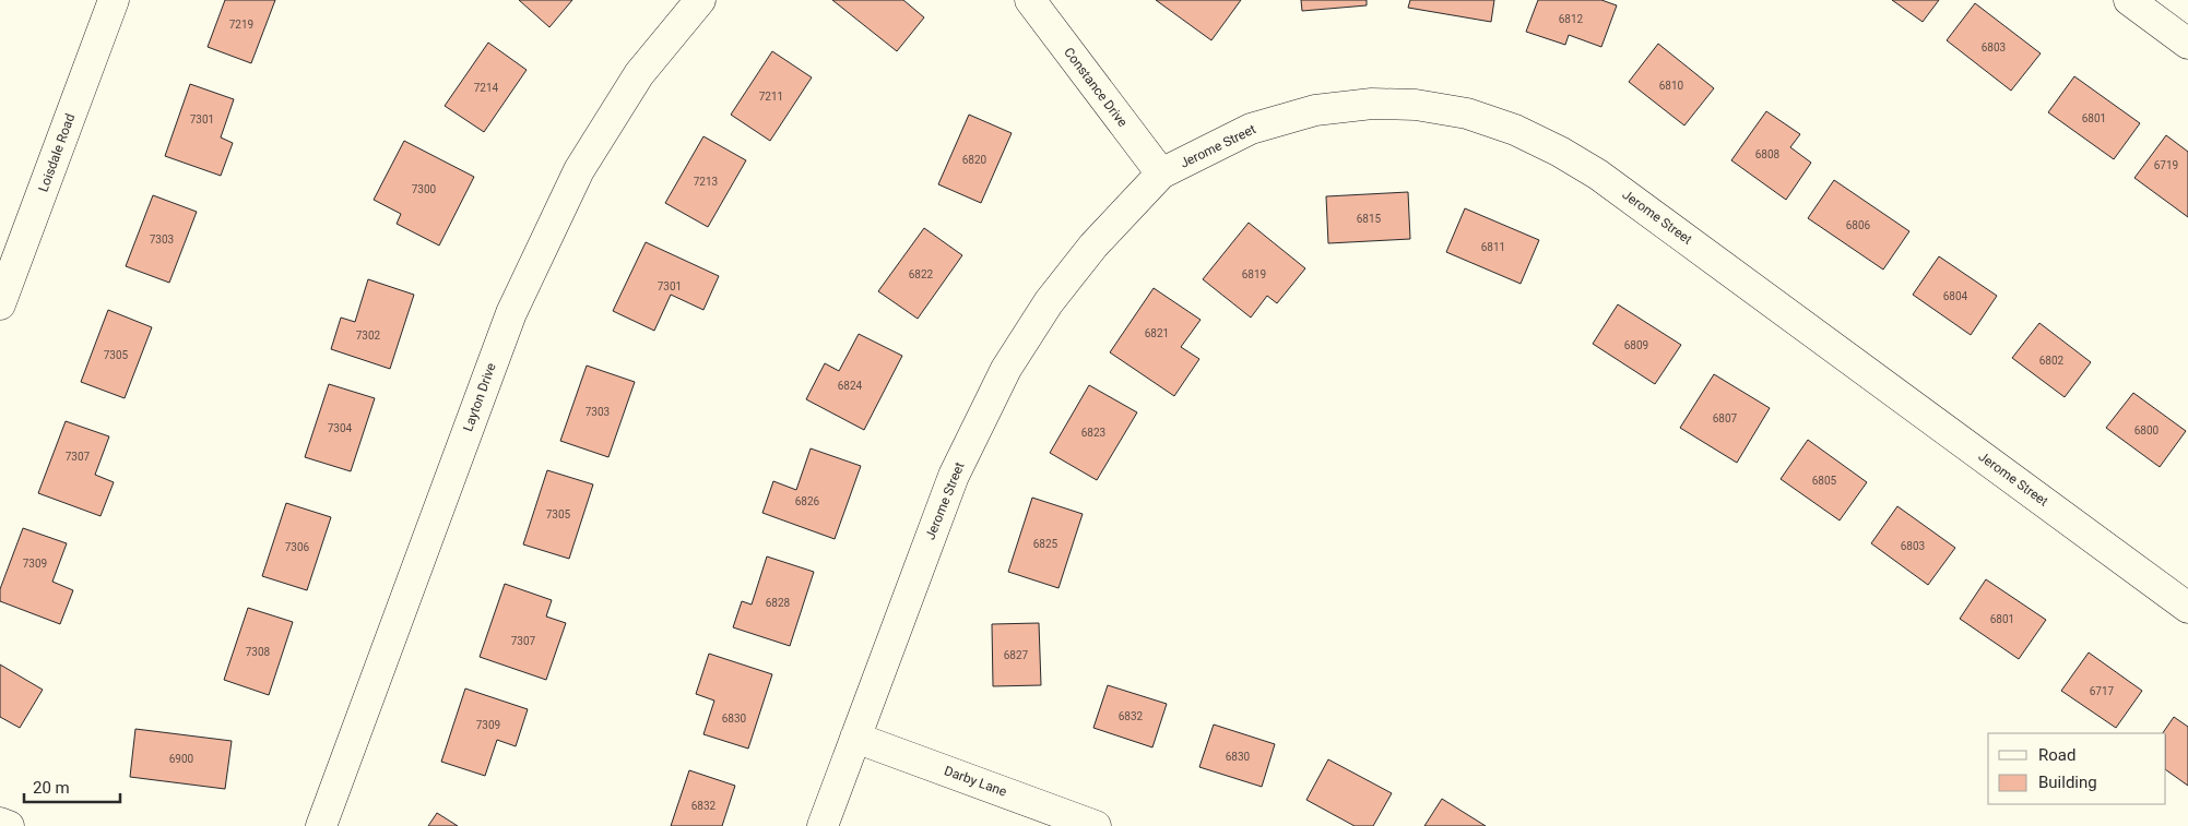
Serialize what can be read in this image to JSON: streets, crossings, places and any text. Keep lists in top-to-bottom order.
{
  "streets": {
    "street": [
      "Constance Drive",
      "Jerome Street",
      "Loisdale Road",
      "Layton Drive",
      "Darby Lane"
    ]
  },
  "crossings": [
    ["Constance Drive", "Jerome Street"],
    ["Jerome Street", "Darby Lane"]
  ],
  "house_numbers": [
    "6812",
    "7219",
    "6803",
    "6810",
    "7214",
    "7211",
    "6801",
    "7301",
    "6808",
    "6820",
    "6719",
    "7213",
    "7300",
    "6815",
    "6806",
    "7303",
    "6811",
    "6822",
    "6819",
    "7301",
    "6804",
    "6821",
    "7302",
    "6809",
    "7305",
    "6802",
    "6824",
    "7303",
    "6807",
    "7304",
    "6800",
    "6823",
    "7307",
    "6805",
    "6826",
    "7305",
    "6825",
    "6803",
    "7306",
    "7309",
    "6828",
    "6801",
    "7307",
    "7308",
    "6827",
    "6717",
    "6832",
    "6830",
    "7309",
    "6830",
    "6900",
    "6832"
  ],
  "legend": ["Road", "Building"],
  "scale_bar": "20 m"
}
